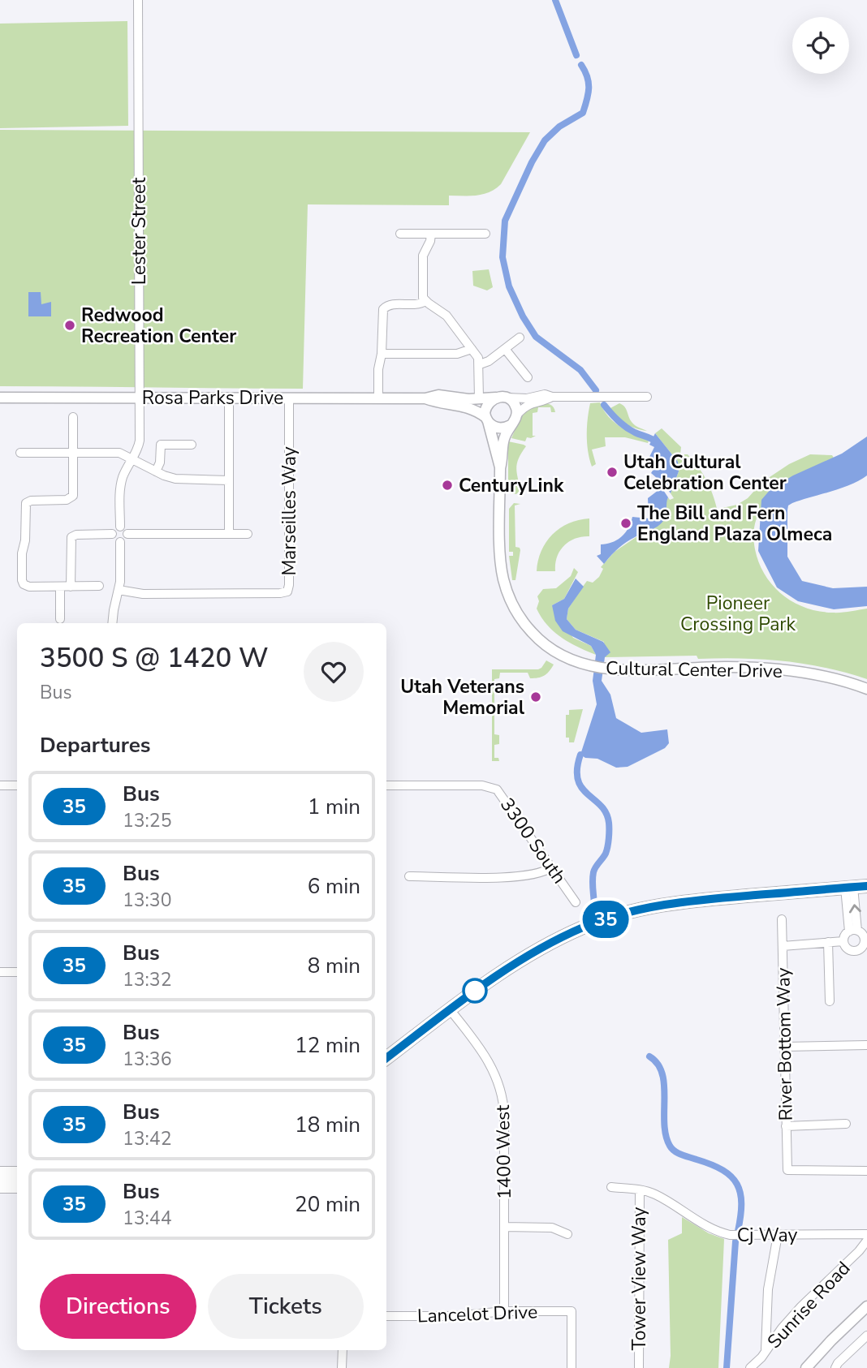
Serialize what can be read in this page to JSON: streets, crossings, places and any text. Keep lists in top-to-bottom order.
{
  "streets": {
    "street": [
      "Lester Street",
      "Rosa Parks Drive",
      "Marseilles Way",
      "Cultural Center Drive",
      "3300 South",
      "River Bottom Way",
      "1400 West",
      "Cj Way",
      "Tower View Way",
      "Sunrise Road",
      "Lancelot Drive"
    ]
  },
  "crossings": [
    ["Lester Street", "Rosa Parks Drive"],
    ["Rosa Parks Drive", "Marseilles Way"],
    ["Rosa Parks Drive", "Cultural Center Drive"],
    ["1400 West", "Lancelot Drive"],
    ["Cj Way", "Tower View Way"]
  ],
  "parks": ["Pioneer Crossing Park"],
  "places": [
    "Redwood Recreation Center",
    "Utah Cultural Celebration Center",
    "CenturyLink",
    "The Bill and Fern England Plaza Olmeca",
    "Utah Veterans Memorial"
  ],
  "lines": ["bus line 35"],
  "page": {
    "on_map": "35",
    "heading": [
      ["3500 S @ 1420 W", "Bus"],
      "Departures"
    ],
    "list": [
      {
        "mark": "35",
        "name": "Bus",
        "note": "13:25",
        "value": "1 min"
      },
      {
        "mark": "35",
        "name": "Bus",
        "note": "13:30",
        "value": "6 min"
      },
      {
        "mark": "35",
        "name": "Bus",
        "note": "13:32",
        "value": "8 min"
      },
      {
        "mark": "35",
        "name": "Bus",
        "note": "13:36",
        "value": "12 min"
      },
      {
        "mark": "35",
        "name": "Bus",
        "note": "13:42",
        "value": "18 min"
      },
      {
        "mark": "35",
        "name": "Bus",
        "note": "13:44",
        "value": "20 min"
      }
    ],
    "buttons": ["Directions", "Tickets"]
  }
}
